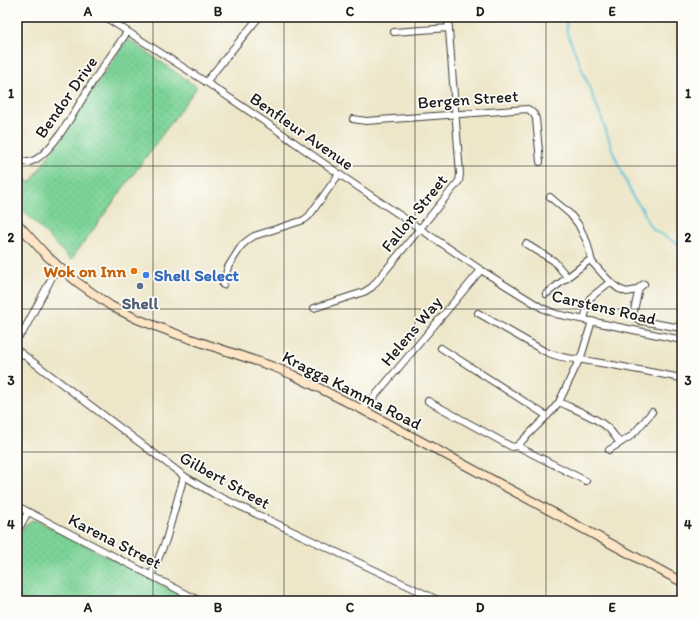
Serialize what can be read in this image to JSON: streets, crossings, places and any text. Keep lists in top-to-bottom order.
{
  "streets": {
    "main road": ["Kragga Kamma Road"],
    "street": [
      "Bendor Drive",
      "Bergen Street",
      "Benfleur Avenue",
      "Fallon Street",
      "Carstens Road",
      "Helens Way",
      "Gilbert Street",
      "Karena Street"
    ]
  },
  "crossings": [
    ["Bendor Drive", "Benfleur Avenue"],
    ["Bergen Street", "Fallon Street"],
    ["Benfleur Avenue", "Fallon Street"],
    ["Benfleur Avenue", "Carstens Road"],
    ["Benfleur Avenue", "Helens Way"],
    ["Carstens Road", "Helens Way"],
    ["Helens Way", "Kragga Kamma Road"]
  ],
  "places": ["Wok on Inn", "Shell Select", "Shell"],
  "grid": {
    "columns": [
      "A",
      "B",
      "C",
      "D",
      "E"
    ],
    "rows": [
      "1",
      "2",
      "3",
      "4"
    ]
  }
}
